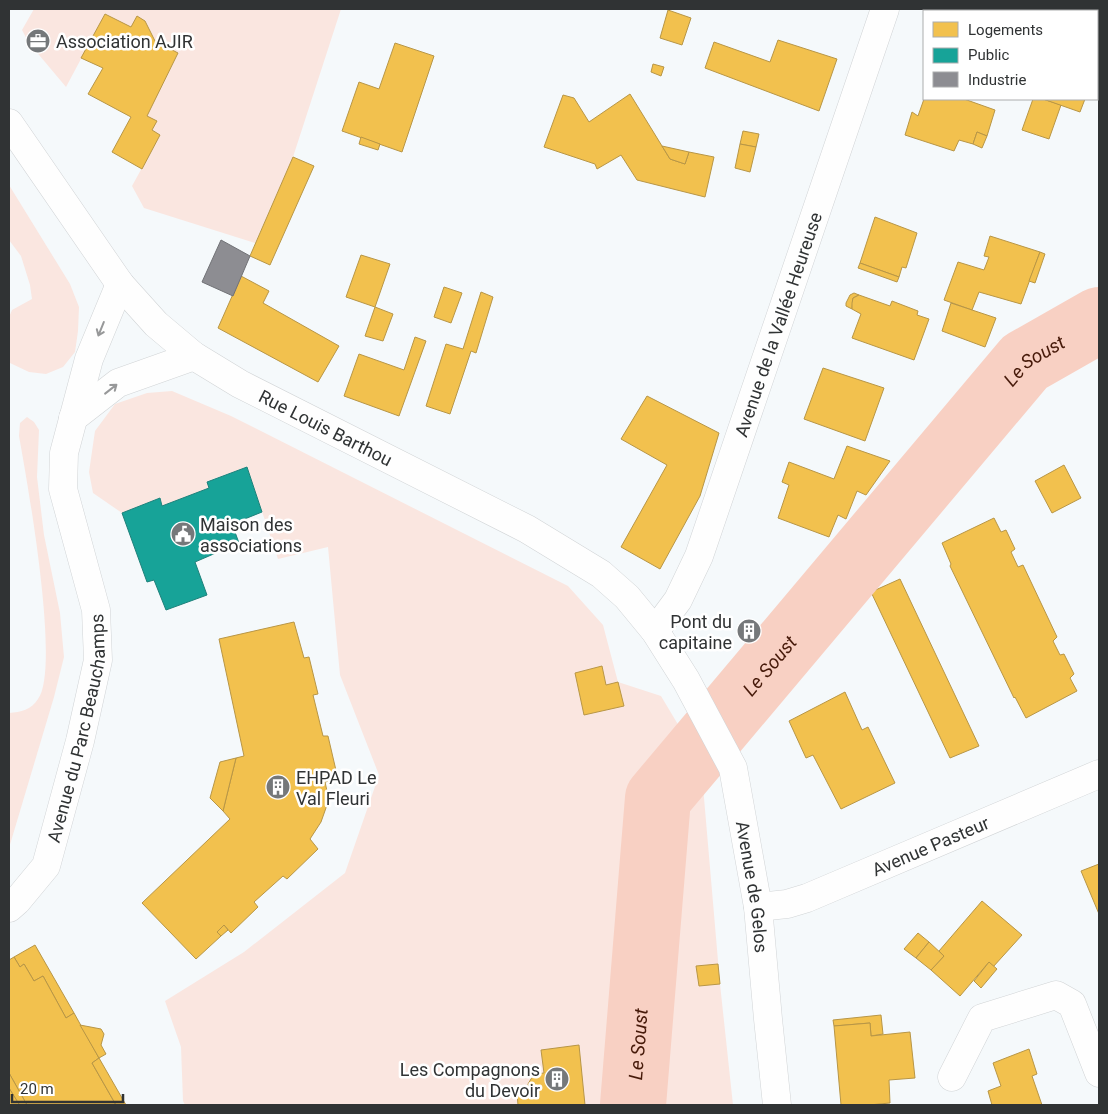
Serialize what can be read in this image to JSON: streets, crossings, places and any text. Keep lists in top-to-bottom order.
{
  "streets": {
    "street": [
      "Avenue de la Vallée Heureuse",
      "Rue Louis Barthou",
      "Avenue du Parc Beauchamps",
      "Avenue Pasteur",
      "Avenue de Gelos"
    ]
  },
  "crossings": [
    ["Avenue de la Vallée Heureuse", "Rue Louis Barthou"],
    ["Rue Louis Barthou", "Avenue du Parc Beauchamps"],
    ["Rue Louis Barthou", "Avenue de Gelos"],
    ["Avenue Pasteur", "Avenue de Gelos"]
  ],
  "water": ["Le Soust"],
  "places": {
    "office": ["Association AJIR"],
    "public building": ["Maison des associations"],
    "building": ["Pont du capitaine", "EHPAD Le Val Fleuri", "Les Compagnons du Devoir"]
  },
  "legend": ["Logements", "Public", "Industrie"],
  "scale_bar": "20 m"
}
